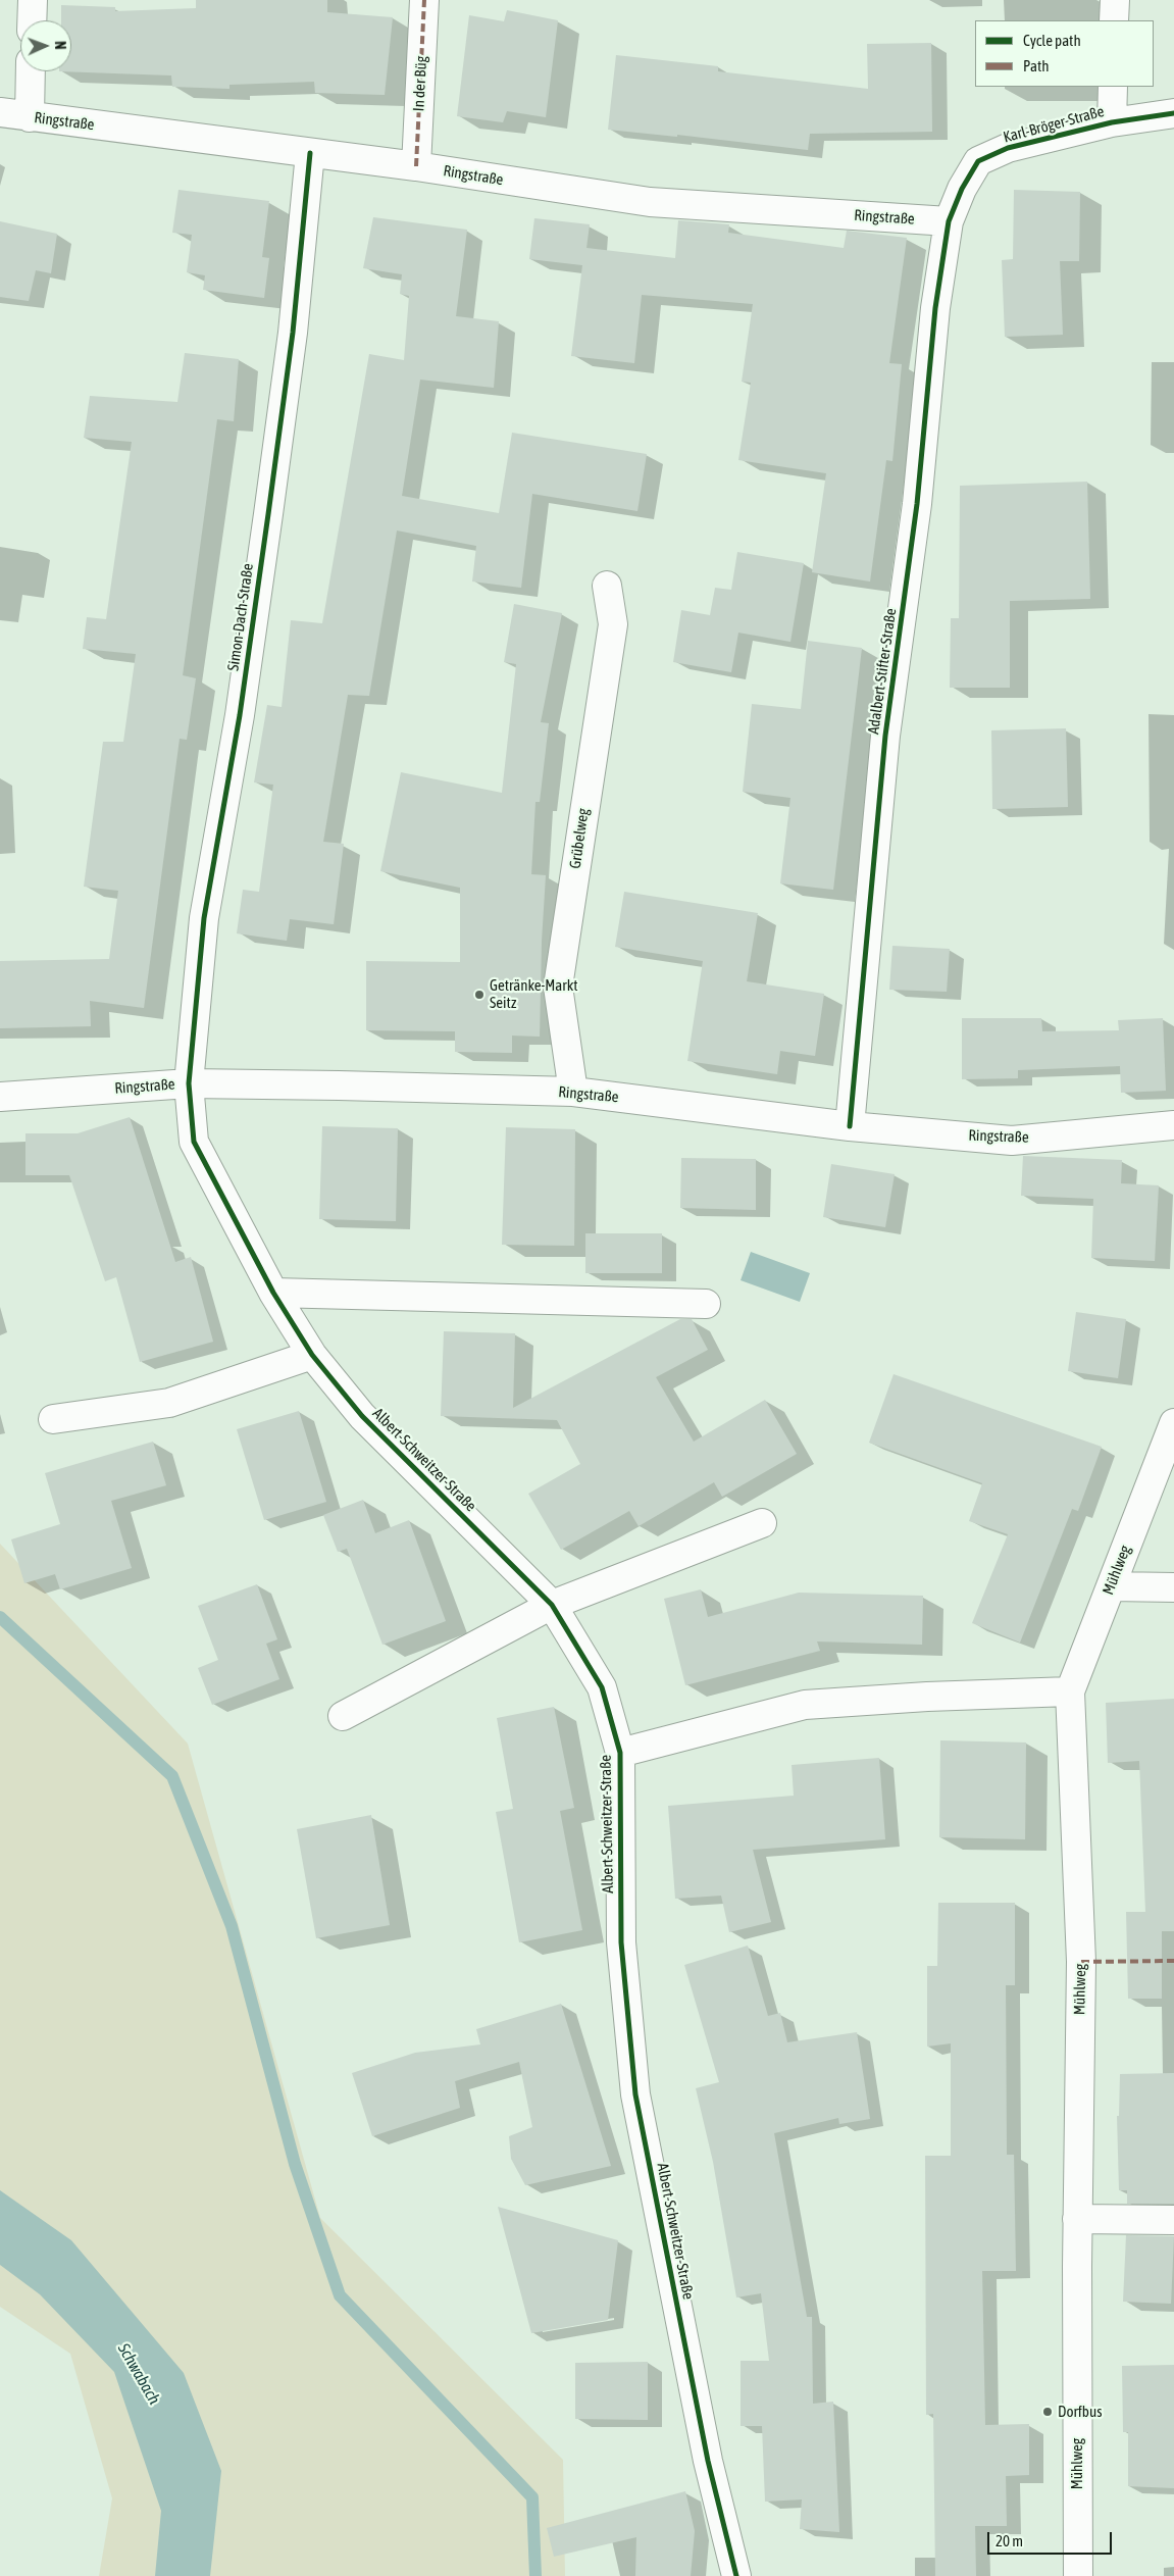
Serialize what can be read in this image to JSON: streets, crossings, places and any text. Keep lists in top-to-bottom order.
{
  "streets": {
    "street": [
      "In der Büg",
      "Ringstraße",
      "Karl-Bröger-Straße",
      "Simon-Dach-Straße",
      "Adalbert-Stifter-Straße",
      "Grübelweg",
      "Albert-Schweitzer-Straße",
      "Mühlweg"
    ]
  },
  "crossings": [
    ["In der Büg", "Ringstraße"],
    ["Ringstraße", "Karl-Bröger-Straße"],
    ["Ringstraße", "Simon-Dach-Straße"],
    ["Ringstraße", "Adalbert-Stifter-Straße"],
    ["Ringstraße", "Grübelweg"],
    ["Ringstraße", "Albert-Schweitzer-Straße"],
    ["Karl-Bröger-Straße", "Adalbert-Stifter-Straße"],
    ["Simon-Dach-Straße", "Albert-Schweitzer-Straße"],
    ["Albert-Schweitzer-Straße", "Mühlweg"]
  ],
  "water": ["Schwabach"],
  "places": ["Getränke-Markt Seitz", "Dorfbus"],
  "legend": ["Cycle path", "Path"],
  "scale_bar": "20 m",
  "north": "right"
}
